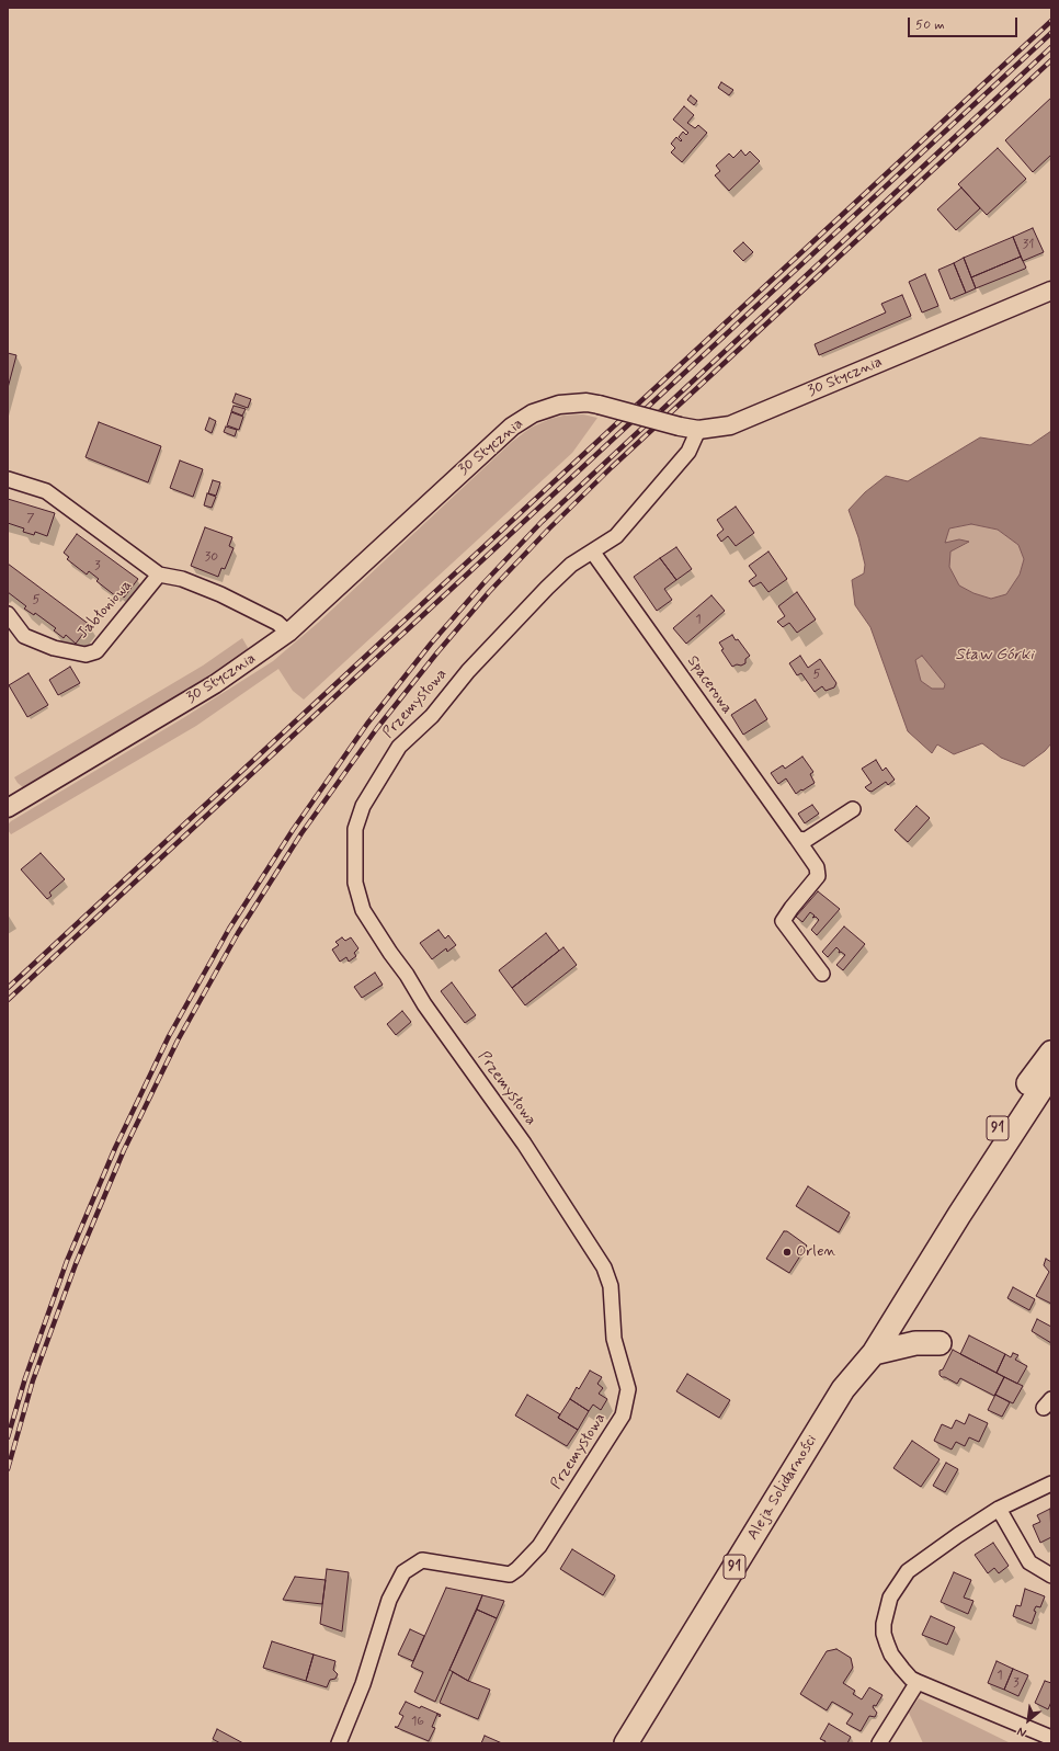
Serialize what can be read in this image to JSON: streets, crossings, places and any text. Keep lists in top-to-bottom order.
{
  "streets": {
    "main road": ["91", "Aleja Solidarności"],
    "street": [
      "30 Stycznia",
      "Jabłoniowa",
      "Spacerowa",
      "Przemysłowa"
    ]
  },
  "crossings": [
    ["30 Stycznia", "Jabłoniowa"],
    ["30 Stycznia", "Przemysłowa"],
    ["Spacerowa", "Przemysłowa"]
  ],
  "water": ["Staw Górki"],
  "places": ["Orlen"],
  "house_numbers": [
    "31",
    "7",
    "30",
    "3",
    "5",
    "1",
    "5",
    "1",
    "3",
    "16"
  ],
  "scale_bar": "50 m",
  "north": "bottom left"
}
